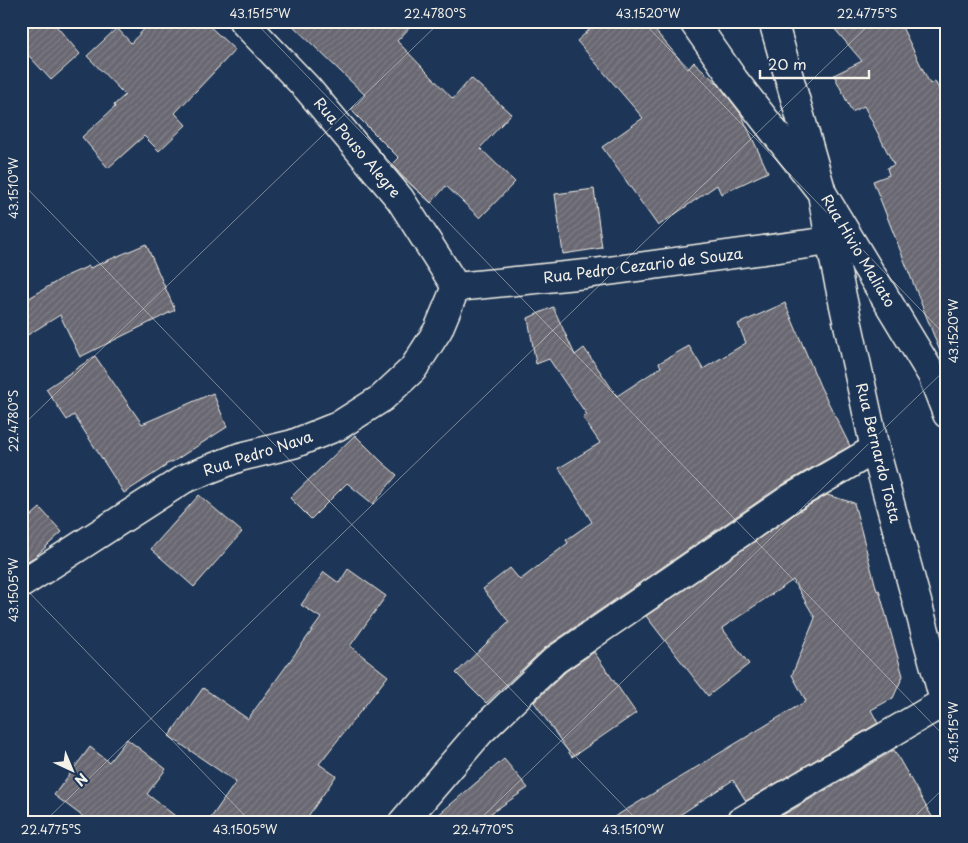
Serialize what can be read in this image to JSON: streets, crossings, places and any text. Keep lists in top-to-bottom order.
{
  "streets": {
    "street": [
      "Rua Pouso Alegre",
      "Rua Hivio Maliato",
      "Rua Pedro Cezario de Souza",
      "Rua Bernardo Tosta",
      "Rua Pedro Nava"
    ]
  },
  "crossings": [
    ["Rua Pouso Alegre", "Rua Pedro Cezario de Souza"],
    ["Rua Pouso Alegre", "Rua Pedro Nava"],
    ["Rua Hivio Maliato", "Rua Bernardo Tosta"],
    ["Rua Pedro Cezario de Souza", "Rua Bernardo Tosta"],
    ["Rua Pedro Cezario de Souza", "Rua Pedro Nava"]
  ],
  "scale_bar": "20 m",
  "north": "bottom right",
  "coordinates": [
    "43.1515°W",
    "22.4780°S",
    "43.1520°W",
    "22.4775°S",
    "43.1510°W",
    "43.1505°W",
    "22.4770°S"
  ]
}
